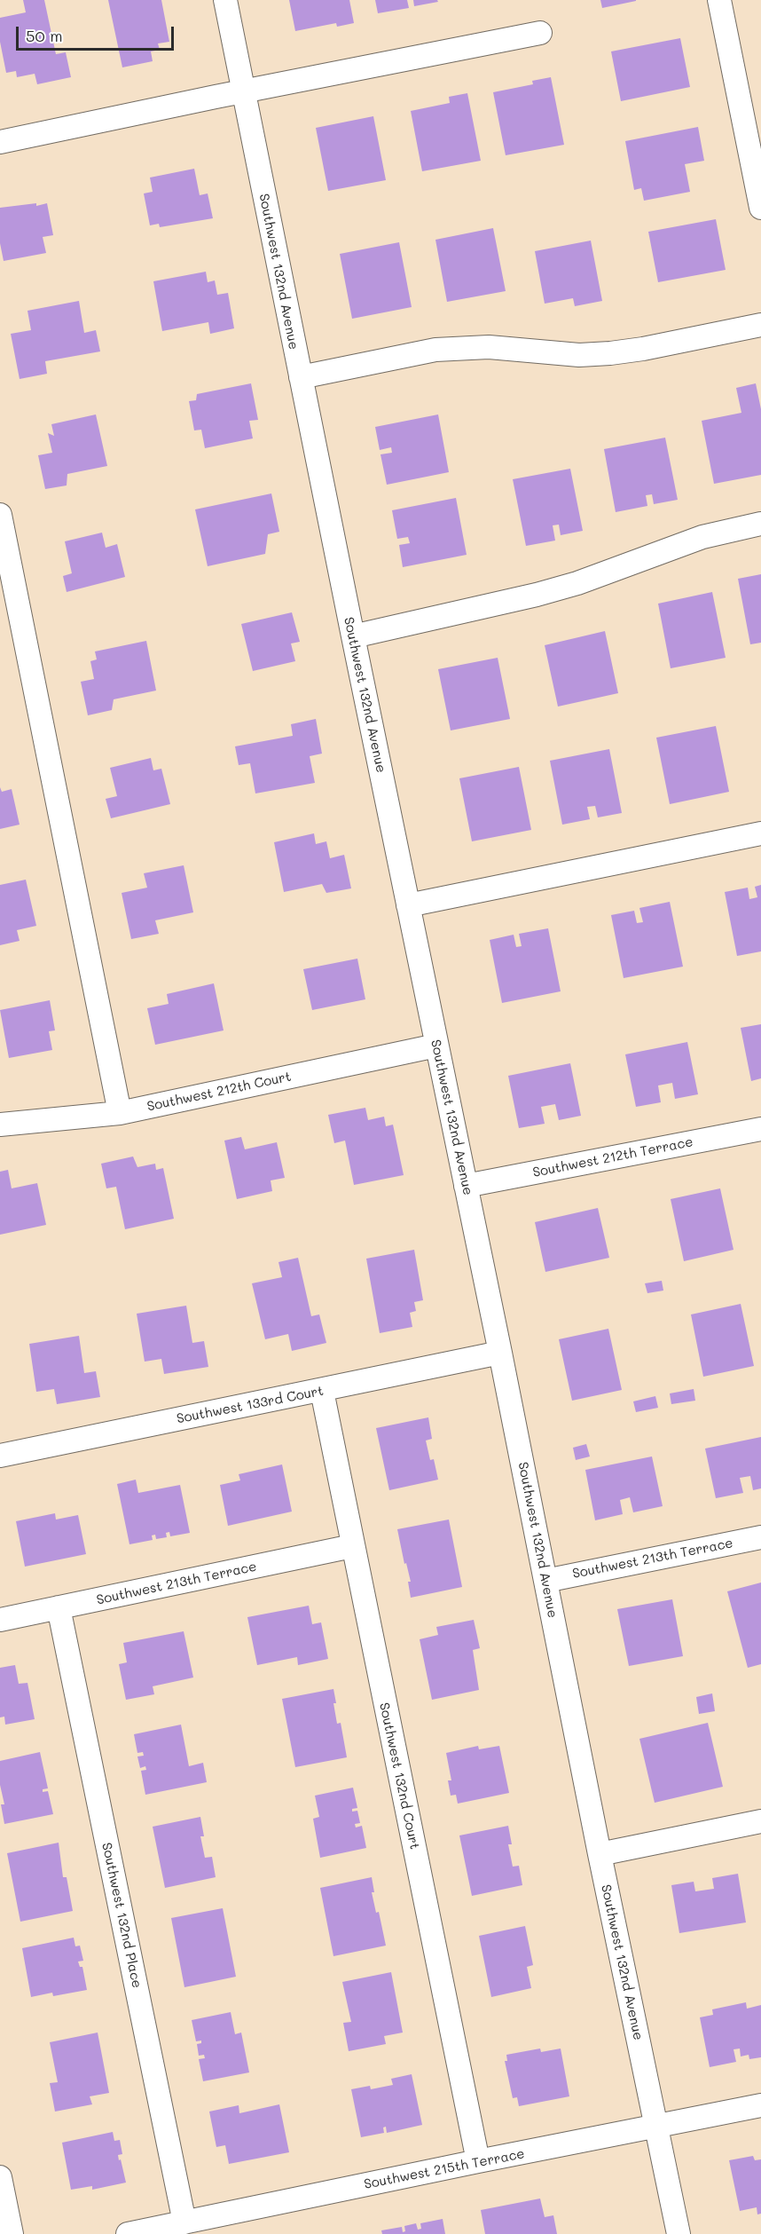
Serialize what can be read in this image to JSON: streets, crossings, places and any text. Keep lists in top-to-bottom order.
{
  "streets": {
    "street": [
      "Southwest 132nd Avenue",
      "Southwest 212th Court",
      "Southwest 212th Terrace",
      "Southwest 133rd Court",
      "Southwest 213th Terrace",
      "Southwest 132nd Court",
      "Southwest 132nd Place",
      "Southwest 215th Terrace"
    ]
  },
  "crossings": [
    ["Southwest 132nd Avenue", "Southwest 212th Court"],
    ["Southwest 132nd Avenue", "Southwest 212th Terrace"],
    ["Southwest 132nd Avenue", "Southwest 133rd Court"],
    ["Southwest 132nd Avenue", "Southwest 213th Terrace"],
    ["Southwest 132nd Avenue", "Southwest 215th Terrace"],
    ["Southwest 133rd Court", "Southwest 132nd Court"],
    ["Southwest 213th Terrace", "Southwest 132nd Court"],
    ["Southwest 213th Terrace", "Southwest 132nd Place"],
    ["Southwest 132nd Court", "Southwest 215th Terrace"],
    ["Southwest 132nd Place", "Southwest 215th Terrace"]
  ],
  "scale_bar": "50 m"
}
